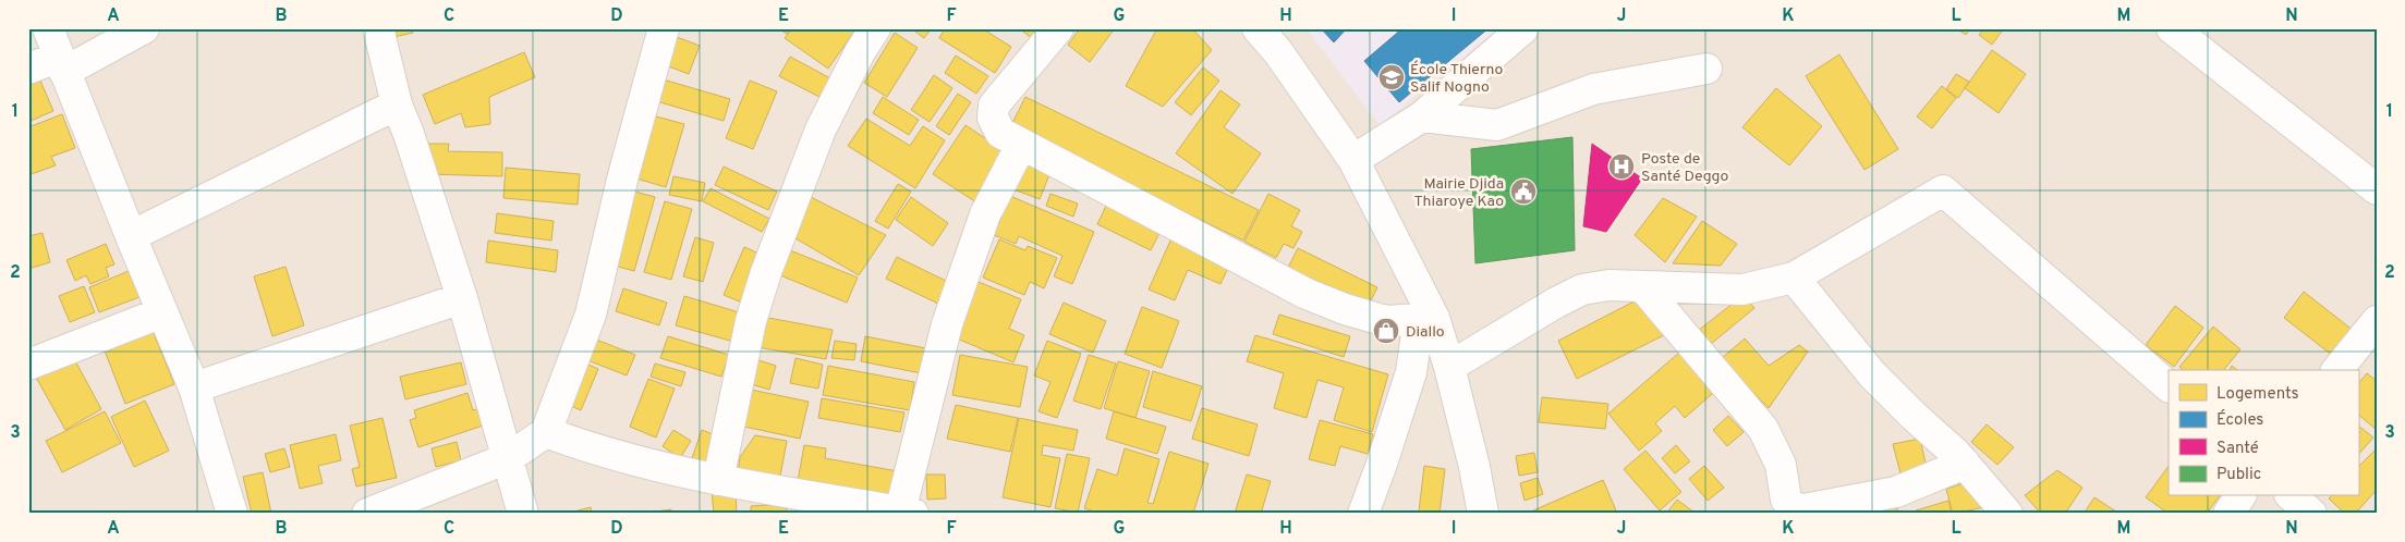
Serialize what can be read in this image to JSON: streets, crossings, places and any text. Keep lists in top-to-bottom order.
{
  "places": {
    "school or university": ["École Thierno Salif Nogno"],
    "hospital": ["Poste de Santé Deggo"],
    "public building": ["Mairie Djida Thiaroye Kao"],
    "shop": ["Diallo"]
  },
  "legend": [
    "Logements",
    "Écoles",
    "Santé",
    "Public"
  ],
  "grid": {
    "columns": [
      "A",
      "B",
      "C",
      "D",
      "E",
      "F",
      "G",
      "H",
      "I",
      "J",
      "K",
      "L",
      "M",
      "N"
    ],
    "rows": ["1", "2", "3"]
  }
}
